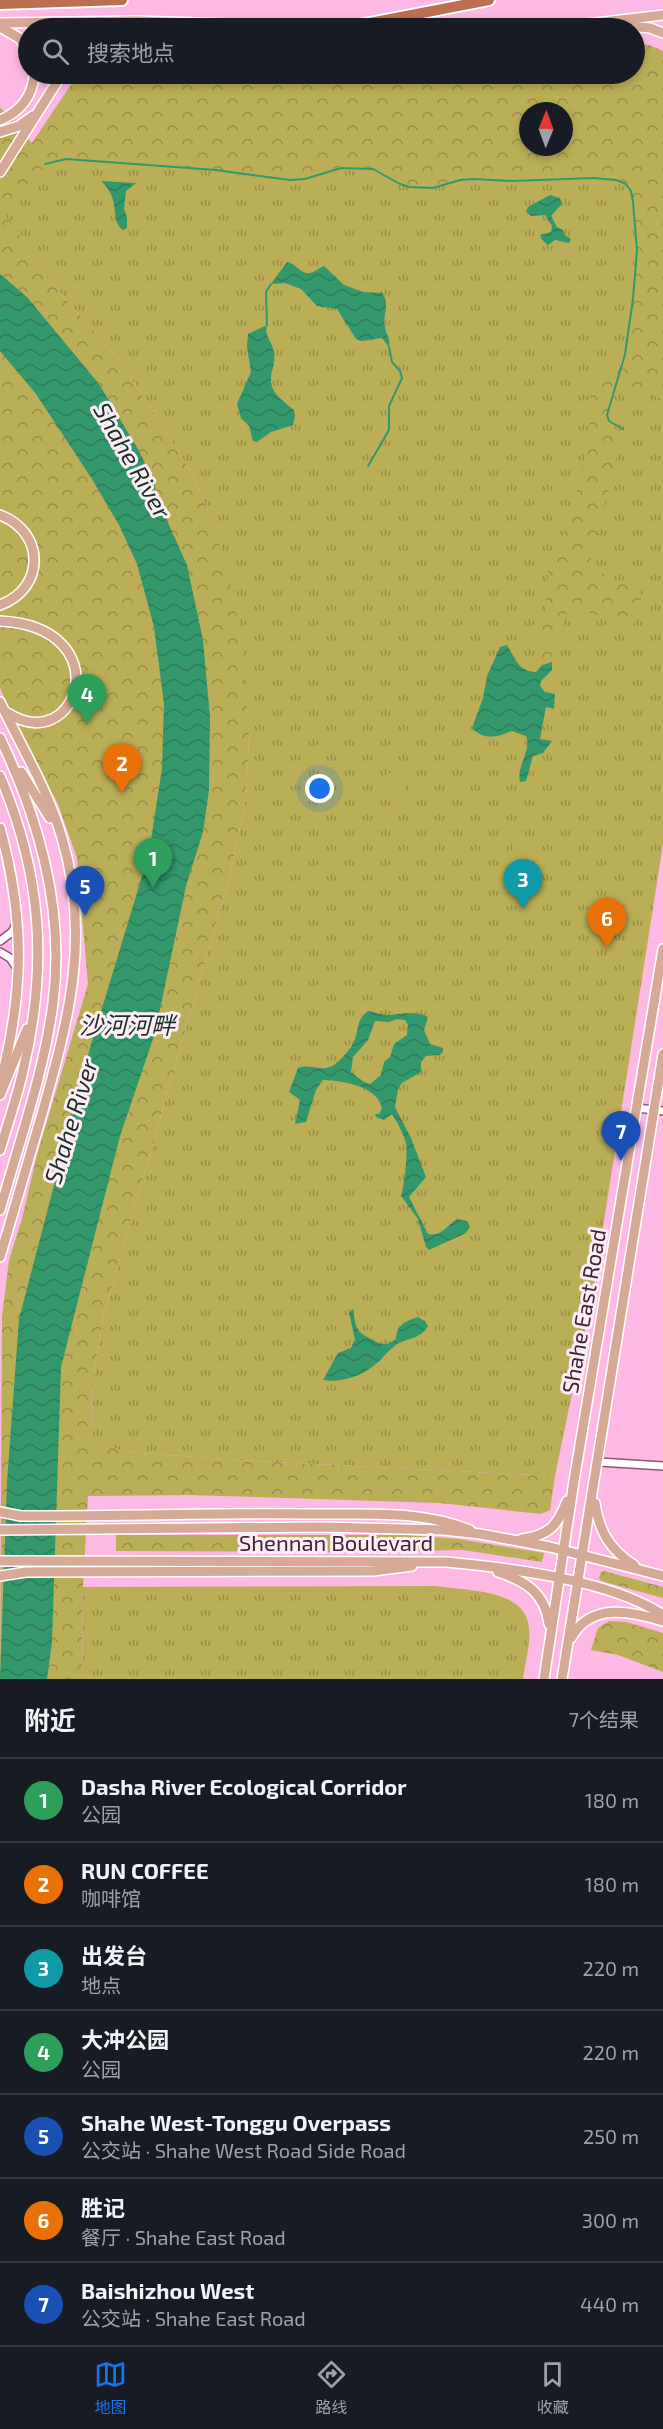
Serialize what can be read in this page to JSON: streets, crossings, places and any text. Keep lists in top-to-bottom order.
{
  "streets": {
    "main road": ["Shahe East Road", "Shennan Boulevard"]
  },
  "crossings": [
    ["Shahe East Road", "Shennan Boulevard"]
  ],
  "water": ["Shahe River", "沙河河畔"],
  "north": "top",
  "page": {
    "search": "搜索地点",
    "pins": [
      "4",
      "2",
      "1",
      "3",
      "5",
      "6",
      "7"
    ],
    "heading": ["附近", "7个结果"],
    "list": [
      {
        "mark": "1",
        "name": "Dasha River Ecological Corridor",
        "note": "公园",
        "value": "180 m"
      },
      {
        "mark": "2",
        "name": "RUN COFFEE",
        "note": "咖啡馆",
        "value": "180 m"
      },
      {
        "mark": "3",
        "name": "出发台",
        "note": "地点",
        "value": "220 m"
      },
      {
        "mark": "4",
        "name": "大冲公园",
        "note": "公园",
        "value": "220 m"
      },
      {
        "mark": "5",
        "name": "Shahe West-Tonggu Overpass",
        "note": "公交站 · Shahe West Road Side Road",
        "value": "250 m"
      },
      {
        "mark": "6",
        "name": "胜记",
        "note": "餐厅 · Shahe East Road",
        "value": "300 m"
      },
      {
        "mark": "7",
        "name": "Baishizhou West",
        "note": "公交站 · Shahe East Road",
        "value": "440 m"
      }
    ],
    "nav": ["地图", "路线", "收藏"]
  }
}
